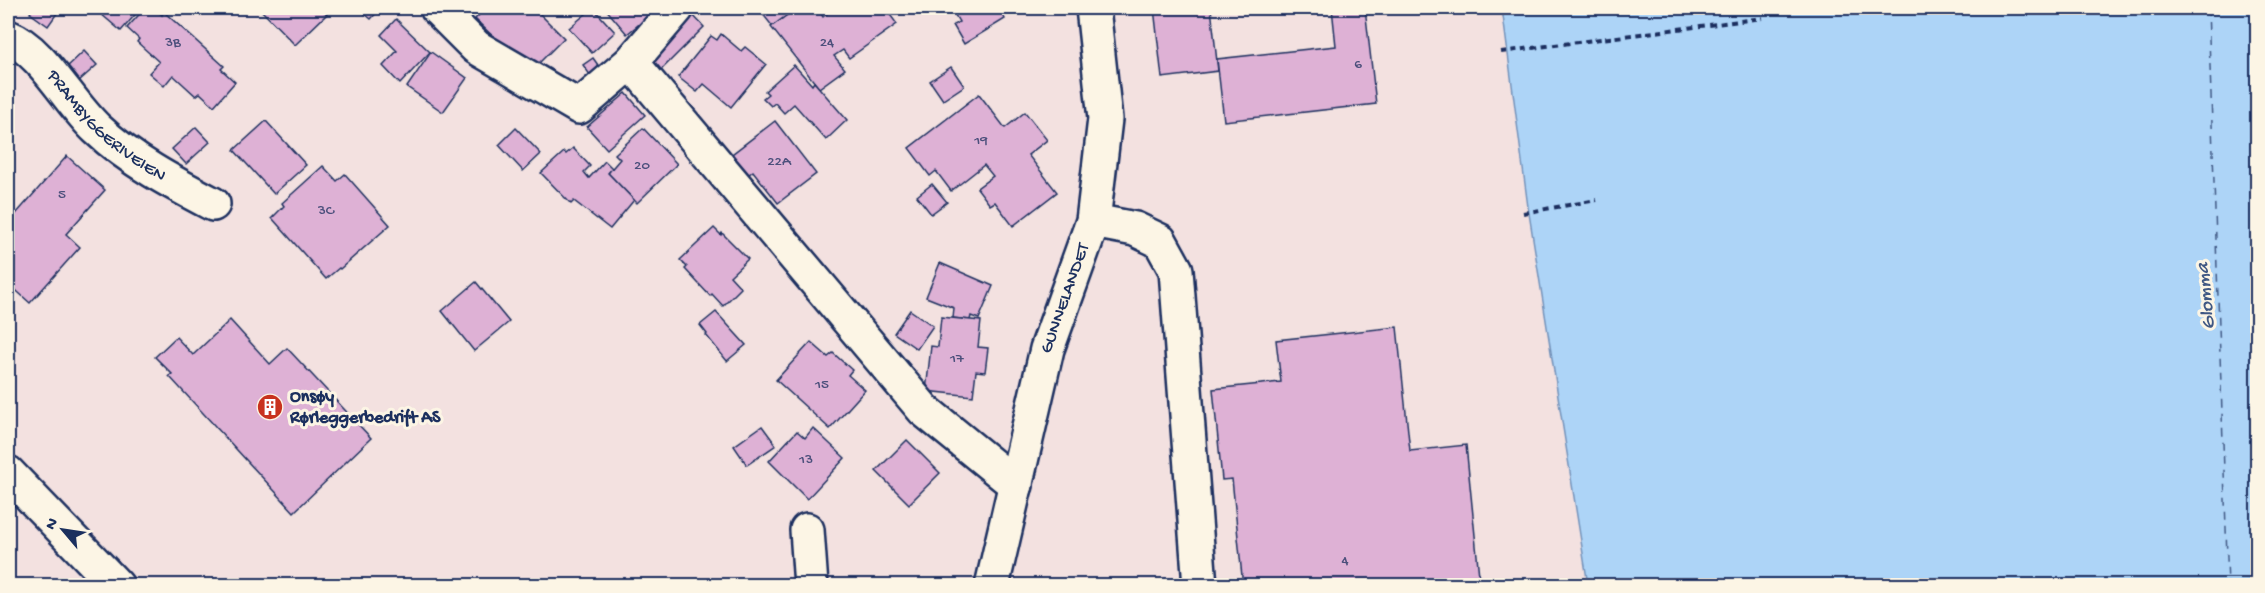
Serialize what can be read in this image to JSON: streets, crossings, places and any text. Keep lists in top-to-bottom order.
{
  "streets": {
    "street": ["PRAMBYGGERIVEIEN", "GUNNELANDET"]
  },
  "water": ["Glomma"],
  "places": {
    "building": ["Onsøy Rørleggerbedrift AS"]
  },
  "house_numbers": [
    "3B",
    "24",
    "6",
    "19",
    "22A",
    "20",
    "5",
    "3C",
    "17",
    "15",
    "13",
    "4"
  ],
  "north": "top left"
}
